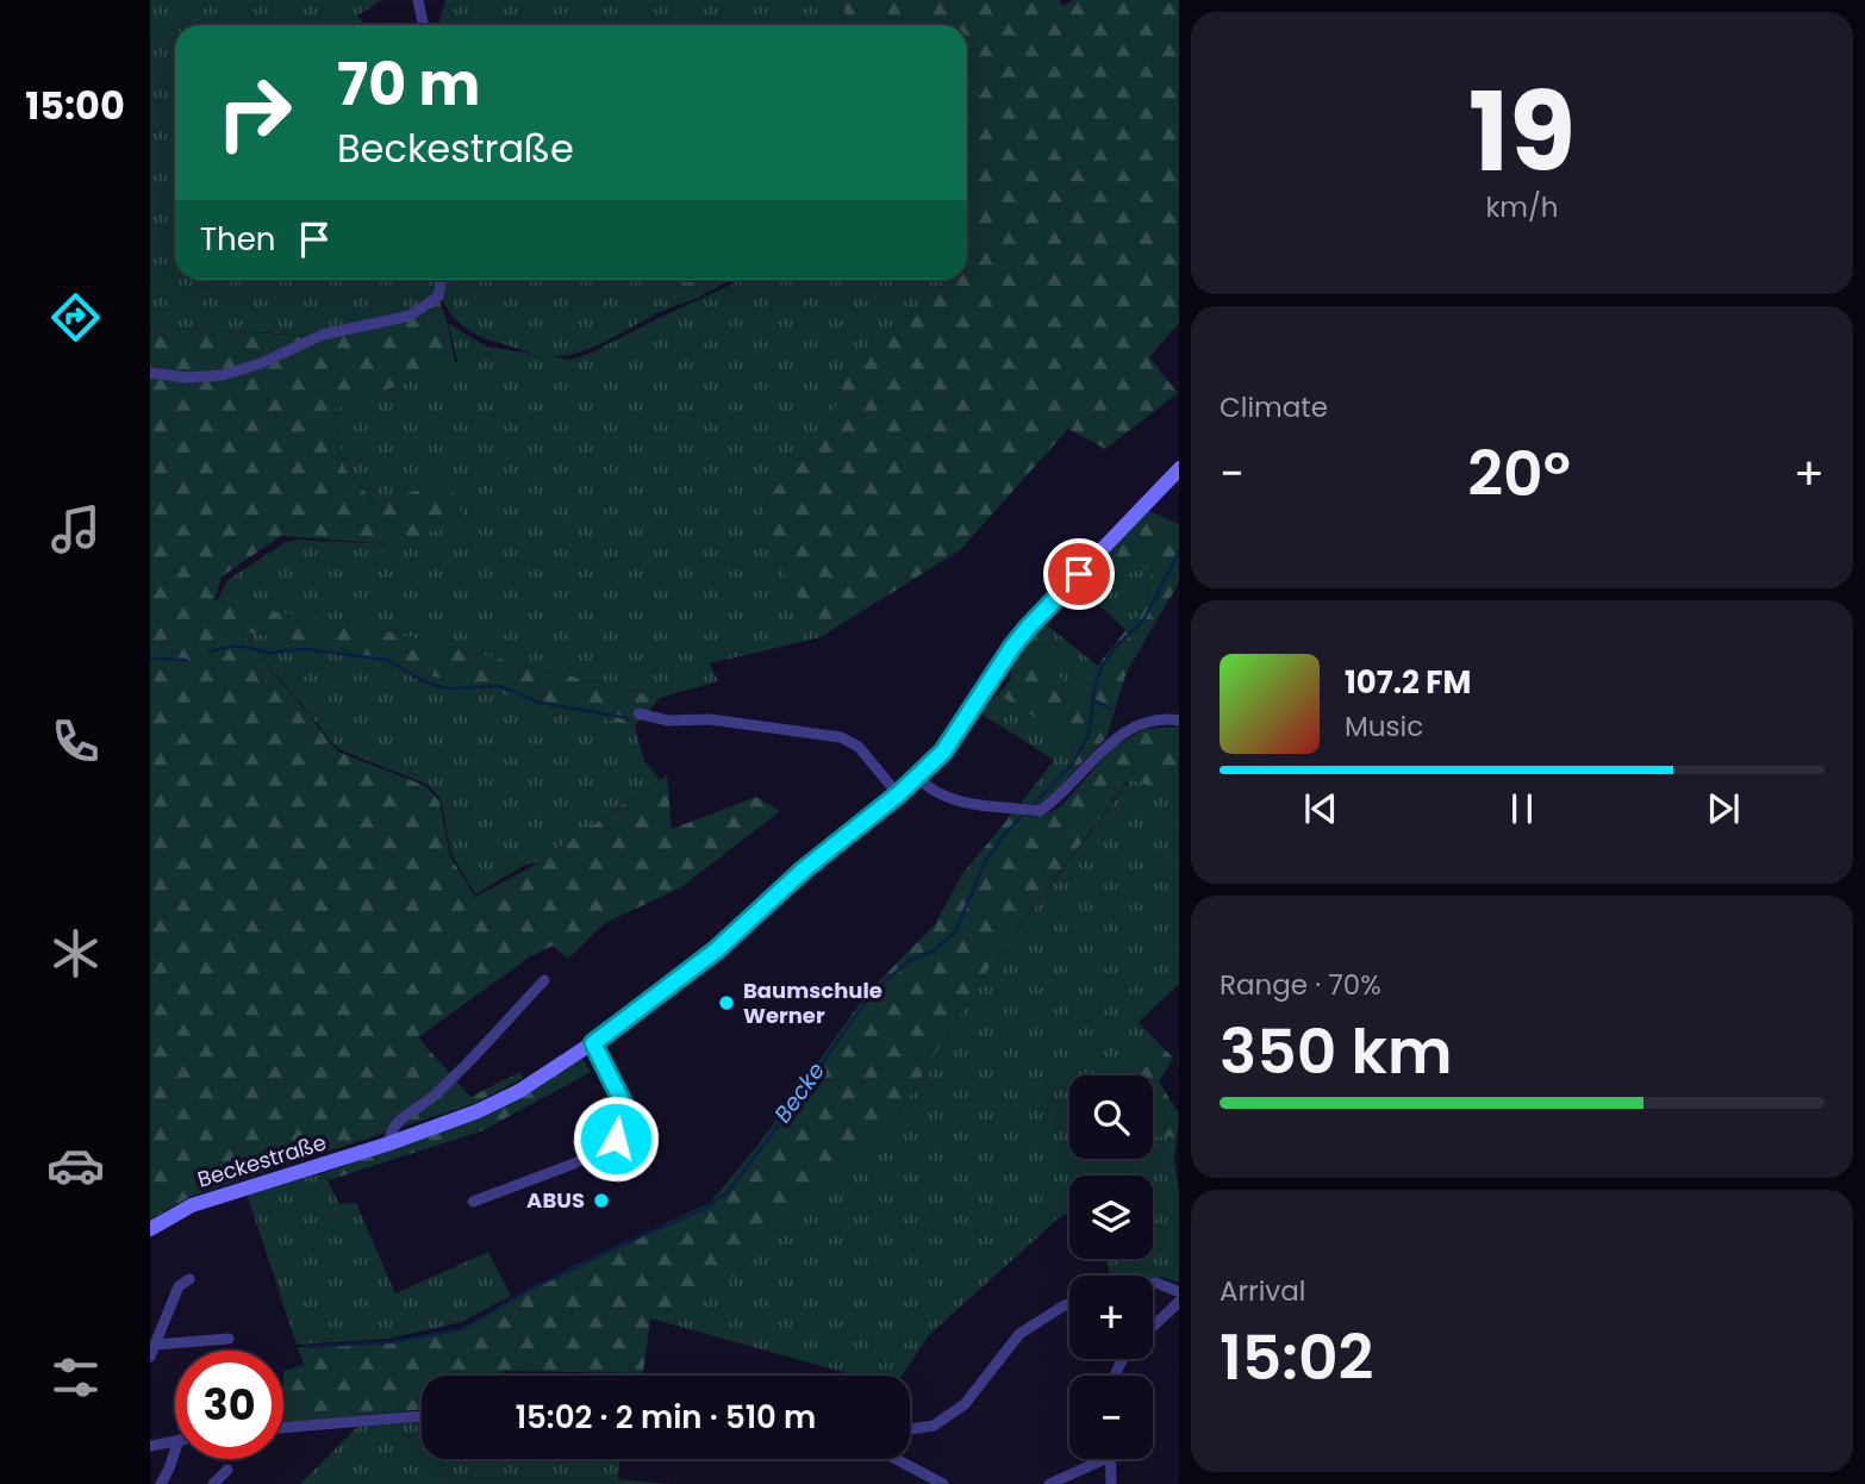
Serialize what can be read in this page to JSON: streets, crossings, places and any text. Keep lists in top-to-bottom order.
{
  "streets": {
    "main road": ["Beckestraße"]
  },
  "water": ["Becke"],
  "places": ["Baumschule Werner", "ABUS"],
  "page": {
    "tabs": "15:00",
    "tile": [
      ["19", "km/h"],
      "Climate",
      ["Range · 70%", "350 km"],
      ["Arrival", "15:02"]
    ],
    "turn": ["70 m", "Beckestraße"],
    "then": "Then",
    "heat": ["−", "20°", "+"],
    "song": ["107.2 FM", "Music"],
    "map_buttons": ["+", "−"],
    "limit": "30",
    "trip": "15:02 · 2 min · 510 m"
  }
}
